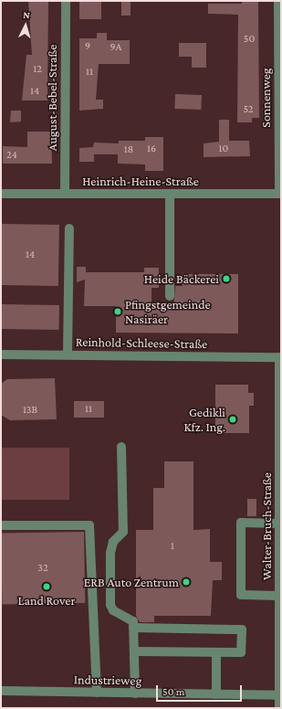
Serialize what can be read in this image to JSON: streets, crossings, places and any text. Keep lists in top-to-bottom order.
{
  "streets": {
    "street": [
      "August-Bebel-Straße",
      "Sonnenweg",
      "Heinrich-Heine-Straße",
      "Reinhold-Schleese-Straße",
      "Walter-Bruch-Straße",
      "Industrieweg"
    ]
  },
  "crossings": [
    ["August-Bebel-Straße", "Heinrich-Heine-Straße"],
    ["Sonnenweg", "Heinrich-Heine-Straße"],
    ["Reinhold-Schleese-Straße", "Walter-Bruch-Straße"],
    ["Walter-Bruch-Straße", "Industrieweg"]
  ],
  "places": [
    "Heide Bäckerei",
    "Pfingstgemeinde Nasiräer",
    "Gedikli Kfz. Ing.",
    "ERB Auto Zentrum",
    "Land Rover"
  ],
  "house_numbers": [
    "50",
    "9",
    "9A",
    "12",
    "11",
    "14",
    "52",
    "16",
    "10",
    "18",
    "24",
    "14",
    "11",
    "13B",
    "1",
    "32"
  ],
  "scale_bar": "50 m",
  "north": "top"
}
